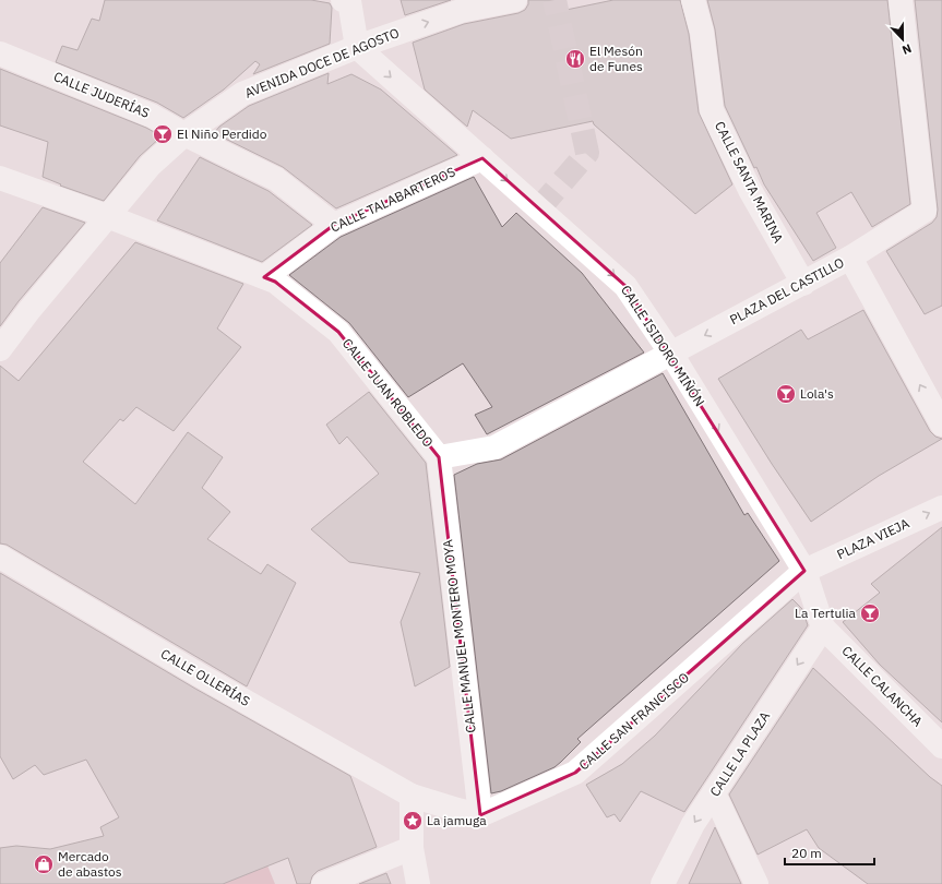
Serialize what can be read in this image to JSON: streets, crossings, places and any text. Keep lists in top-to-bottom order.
{
  "streets": {
    "street": [
      "AVENIDA DOCE DE AGOSTO",
      "CALLE JUDERÍAS",
      "CALLE SANTA MARINA",
      "CALLE TALABARTEROS",
      "PLAZA DEL CASTILLO",
      "CALLE ISIDORO MIÑÓN",
      "CALLE JUAN ROBLEDO",
      "PLAZA VIEJA",
      "CALLE MANUEL MONTERO MOYA",
      "CALLE OLLERÍAS",
      "CALLE CALANCHA",
      "CALLE SAN FRANCISCO",
      "CALLE LA PLAZA"
    ]
  },
  "crossings": [
    ["AVENIDA DOCE DE AGOSTO", "CALLE JUDERÍAS"],
    ["AVENIDA DOCE DE AGOSTO", "CALLE ISIDORO MIÑÓN"],
    ["AVENIDA DOCE DE AGOSTO", "CALLE JUAN ROBLEDO"],
    ["CALLE JUDERÍAS", "CALLE TALABARTEROS"],
    ["CALLE SANTA MARINA", "PLAZA DEL CASTILLO"],
    ["CALLE TALABARTEROS", "CALLE ISIDORO MIÑÓN"],
    ["CALLE TALABARTEROS", "CALLE JUAN ROBLEDO"],
    ["PLAZA DEL CASTILLO", "CALLE ISIDORO MIÑÓN"],
    ["PLAZA DEL CASTILLO", "CALLE JUAN ROBLEDO"],
    ["CALLE ISIDORO MIÑÓN", "CALLE JUAN ROBLEDO"],
    ["CALLE ISIDORO MIÑÓN", "PLAZA VIEJA"],
    ["CALLE ISIDORO MIÑÓN", "CALLE CALANCHA"],
    ["CALLE ISIDORO MIÑÓN", "CALLE SAN FRANCISCO"],
    ["CALLE ISIDORO MIÑÓN", "CALLE LA PLAZA"],
    ["CALLE JUAN ROBLEDO", "CALLE MANUEL MONTERO MOYA"],
    ["PLAZA VIEJA", "CALLE SAN FRANCISCO"],
    ["CALLE MANUEL MONTERO MOYA", "CALLE SAN FRANCISCO"],
    ["CALLE CALANCHA", "CALLE LA PLAZA"]
  ],
  "one_way": ["CALLE ISIDORO MIÑÓN", "PLAZA VIEJA", "CALLE LA PLAZA"],
  "places": {
    "restaurant": ["El Mesón de Funes"],
    "bar": ["El Niño Perdido", "Lola's", "La Tertulia"],
    "place": ["La jamuga"],
    "shop": ["Mercado de abastos"]
  },
  "scale_bar": "20 m",
  "north": "bottom"
}
